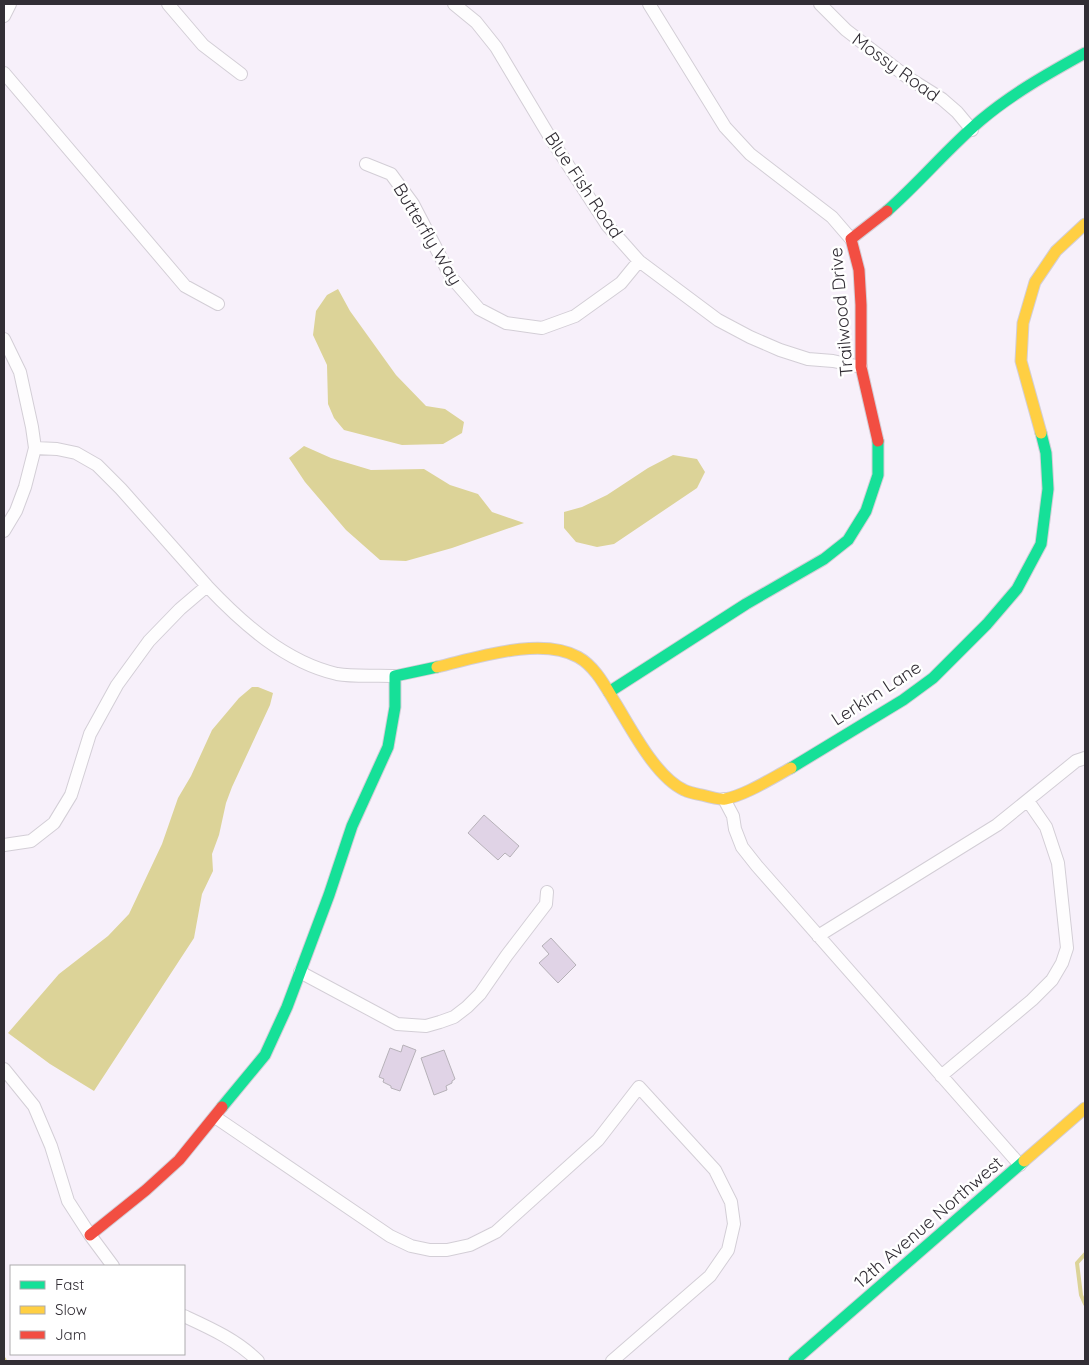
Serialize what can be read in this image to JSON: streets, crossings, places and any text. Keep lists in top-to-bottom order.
{
  "streets": {
    "street": [
      "Mossy Road",
      "Blue Fish Road",
      "Butterfly Way",
      "Trailwood Drive",
      "Lerkim Lane",
      "12th Avenue Northwest"
    ]
  },
  "crossings": [
    ["Mossy Road", "Trailwood Drive"],
    ["Blue Fish Road", "Butterfly Way"],
    ["Blue Fish Road", "Trailwood Drive"]
  ],
  "legend": ["Fast", "Slow", "Jam"]
}
